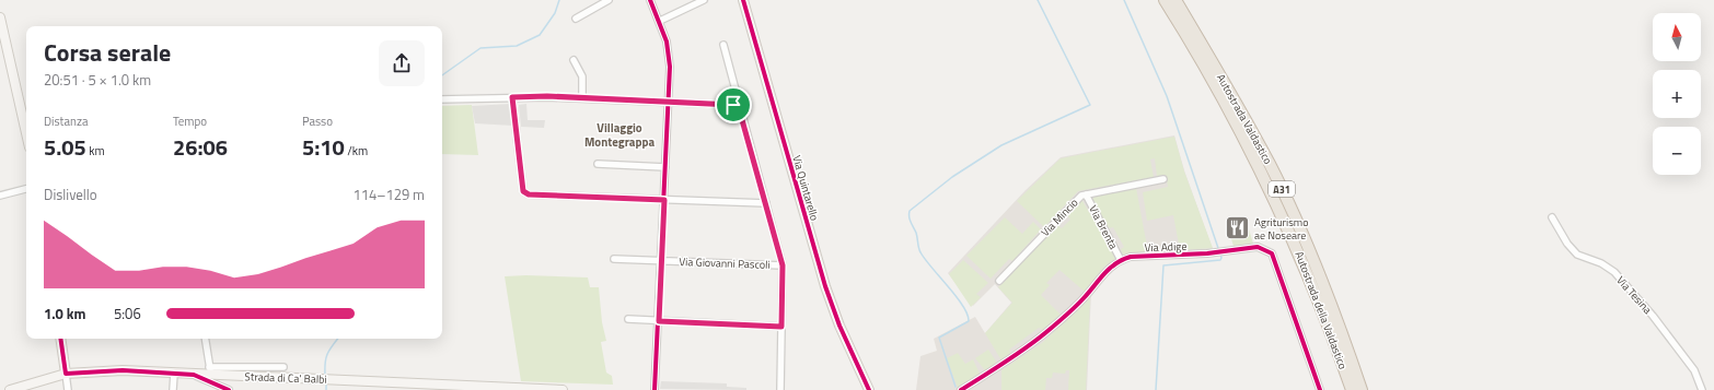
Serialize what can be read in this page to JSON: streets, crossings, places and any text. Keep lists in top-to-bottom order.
{
  "streets": {
    "highway": ["Autostrada Valdastico", "A31", "Autostrada della Valdastico"],
    "street": [
      "Via Quintarello",
      "Via Mincio",
      "Via Brenta",
      "Via Adige",
      "Via Giovanni Pascoli",
      "Via Tesina",
      "Strada di Ca' Balbi"
    ]
  },
  "crossings": [
    ["Via Mincio", "Via Brenta"],
    ["Via Brenta", "Via Adige"]
  ],
  "districts": ["Villaggio Montegrappa"],
  "places": {
    "restaurant": ["Agriturismo ae Noseare"]
  },
  "north": "top",
  "page": {
    "map_buttons": ["+", "−"],
    "heading": ["Corsa serale", "20:51 · 5 × 1.0 km"],
    "stats": [
      ["Distanza", "5.05 km"],
      ["Tempo", "26:06"],
      ["Passo", "5:10 /km"]
    ],
    "chart": ["Dislivello", "114–129 m"],
    "list": [
      {
        "name": "1.0 km",
        "note": "5:06"
      }
    ]
  }
}
